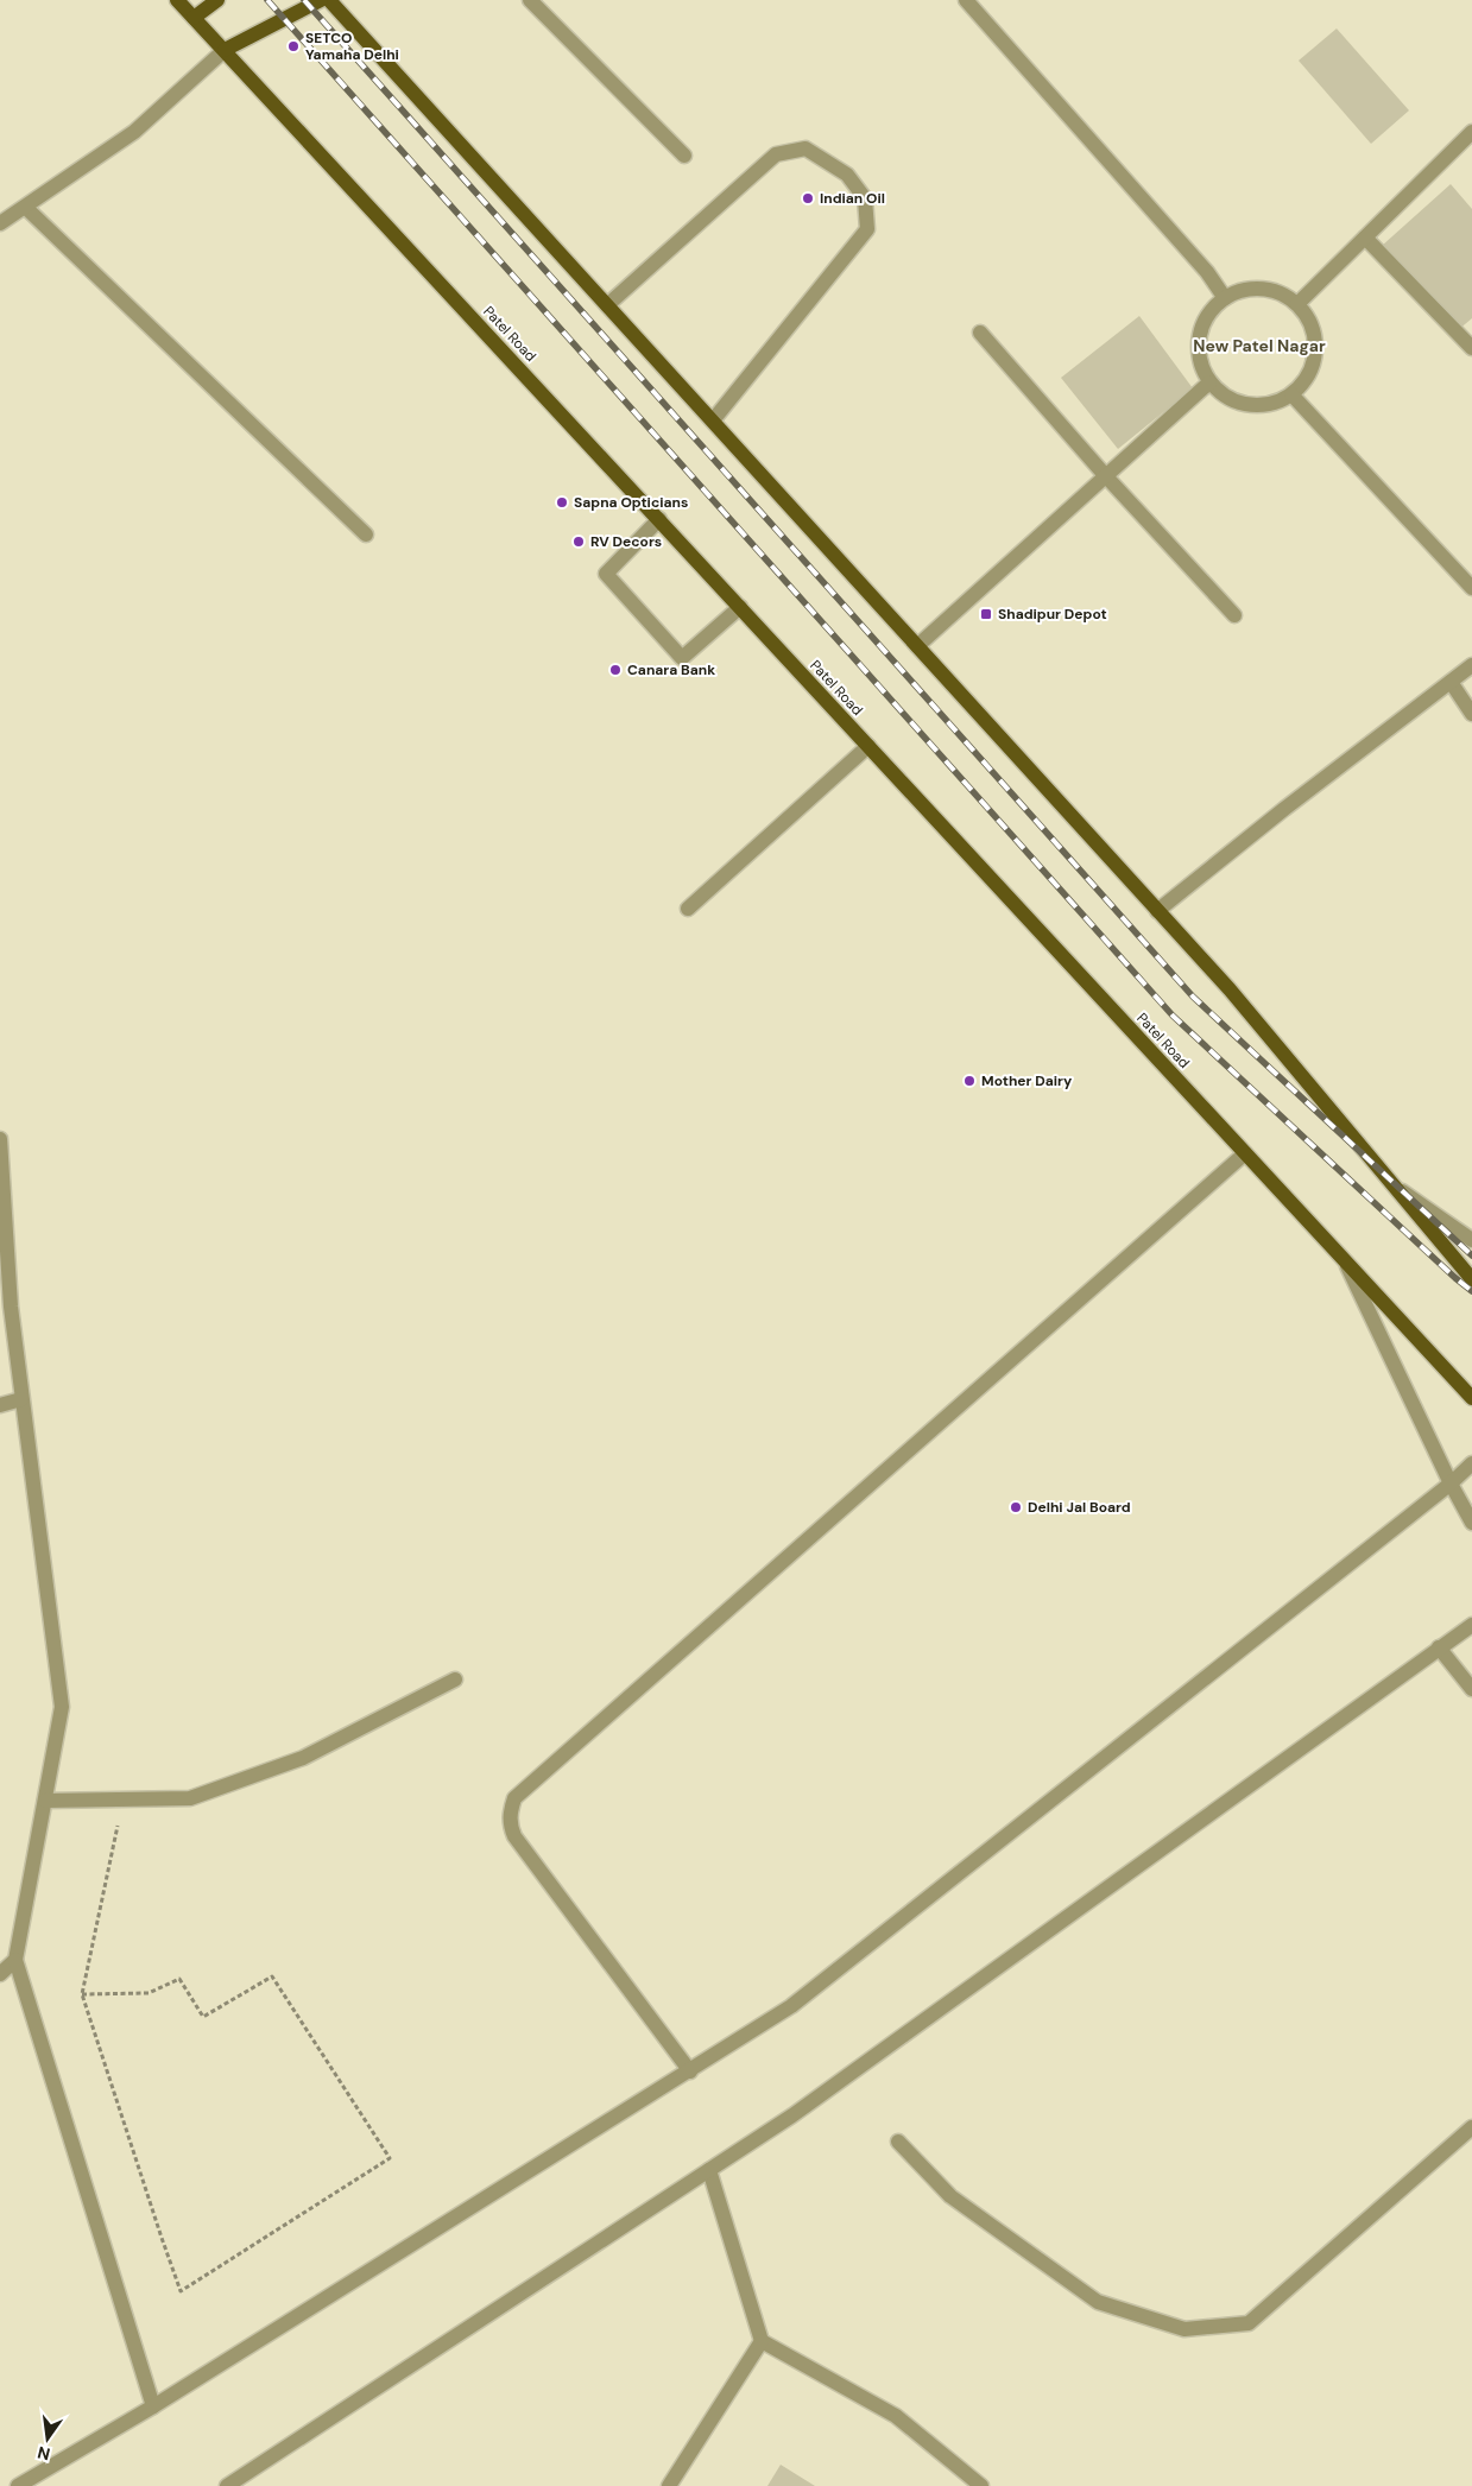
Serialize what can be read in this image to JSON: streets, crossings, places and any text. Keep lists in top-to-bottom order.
{
  "streets": {
    "main road": ["Patel Road"]
  },
  "districts": ["New Patel Nagar"],
  "places": {
    "other": [
      "SETCO Yamaha Delhi",
      "Indian Oil",
      "Sapna Opticians",
      "RV Decors",
      "Canara Bank",
      "Mother Dairy",
      "Delhi Jal Board"
    ],
    "transit": ["Shadipur Depot"]
  },
  "north": "bottom"
}
